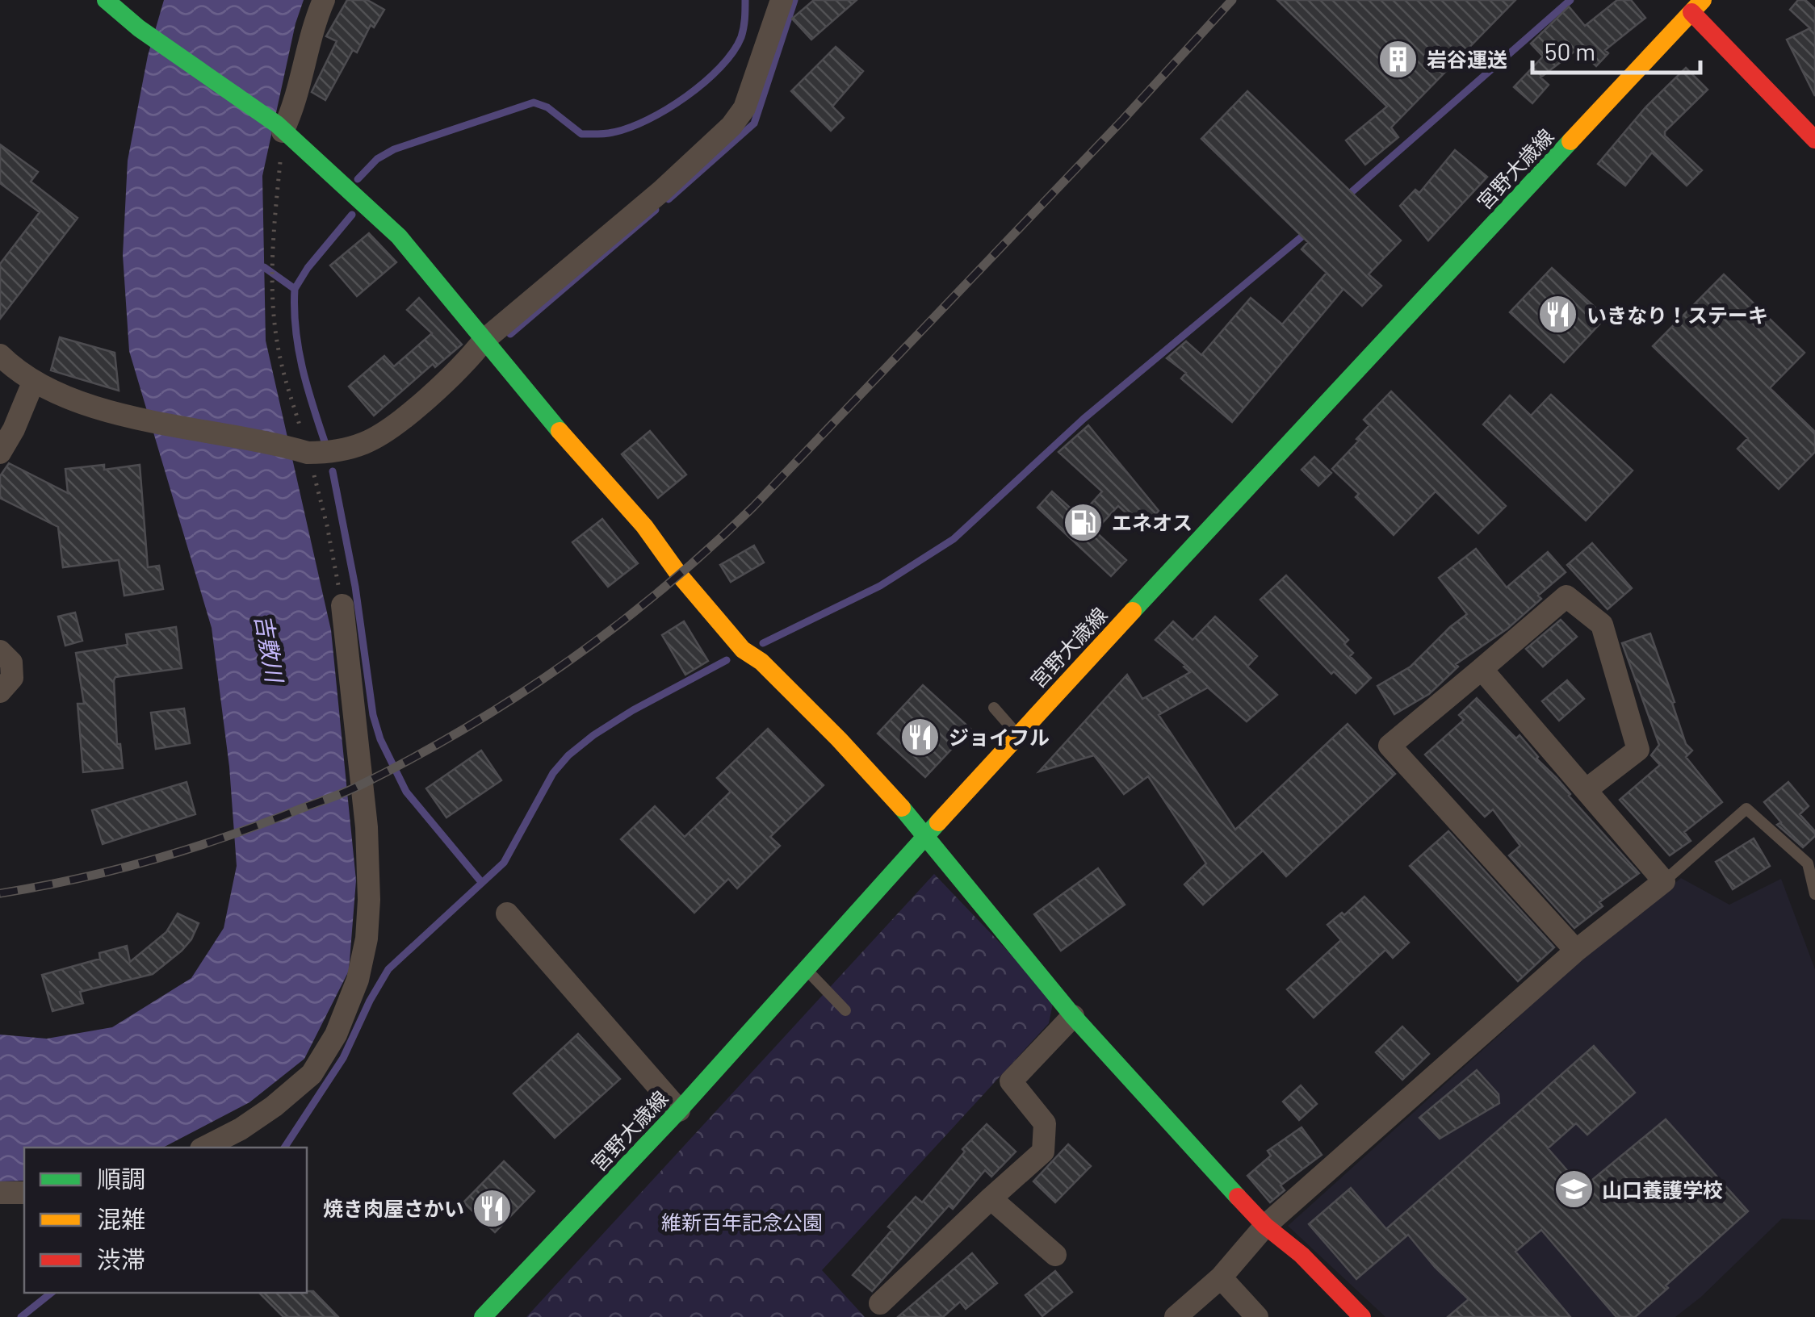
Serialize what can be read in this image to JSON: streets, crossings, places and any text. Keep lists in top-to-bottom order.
{
  "streets": {
    "main road": ["宮野大歳線"]
  },
  "water": ["吉敷川"],
  "parks": ["維新百年記念公園"],
  "places": {
    "building": ["岩谷運送"],
    "restaurant": ["いきなり！ステーキ", "ジョイフル", "焼き肉屋さかい"],
    "fuel station": ["エネオス"],
    "school or university": ["山口養護学校"]
  },
  "legend": ["順調", "混雑", "渋滞"],
  "scale_bar": "50 m"
}
